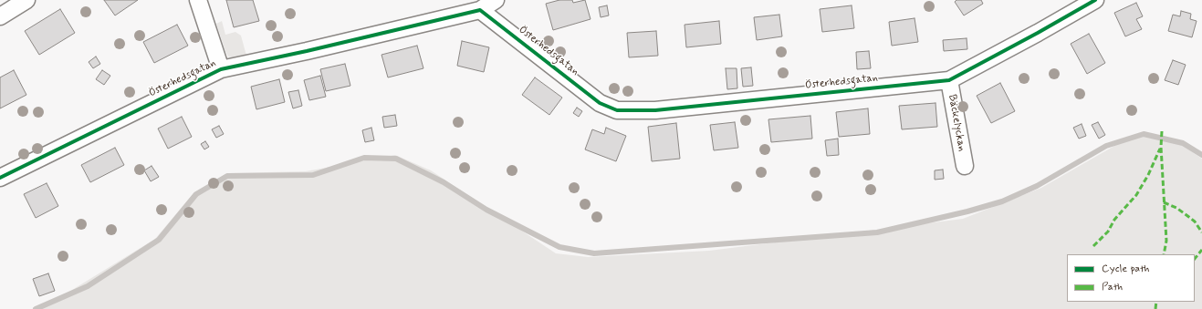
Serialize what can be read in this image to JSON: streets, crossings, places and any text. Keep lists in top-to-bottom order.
{
  "streets": {
    "street": ["Österhedsgatan", "Bäckelyckan"]
  },
  "crossings": [
    ["Österhedsgatan", "Bäckelyckan"]
  ],
  "legend": ["Cycle path", "Path"]
}
